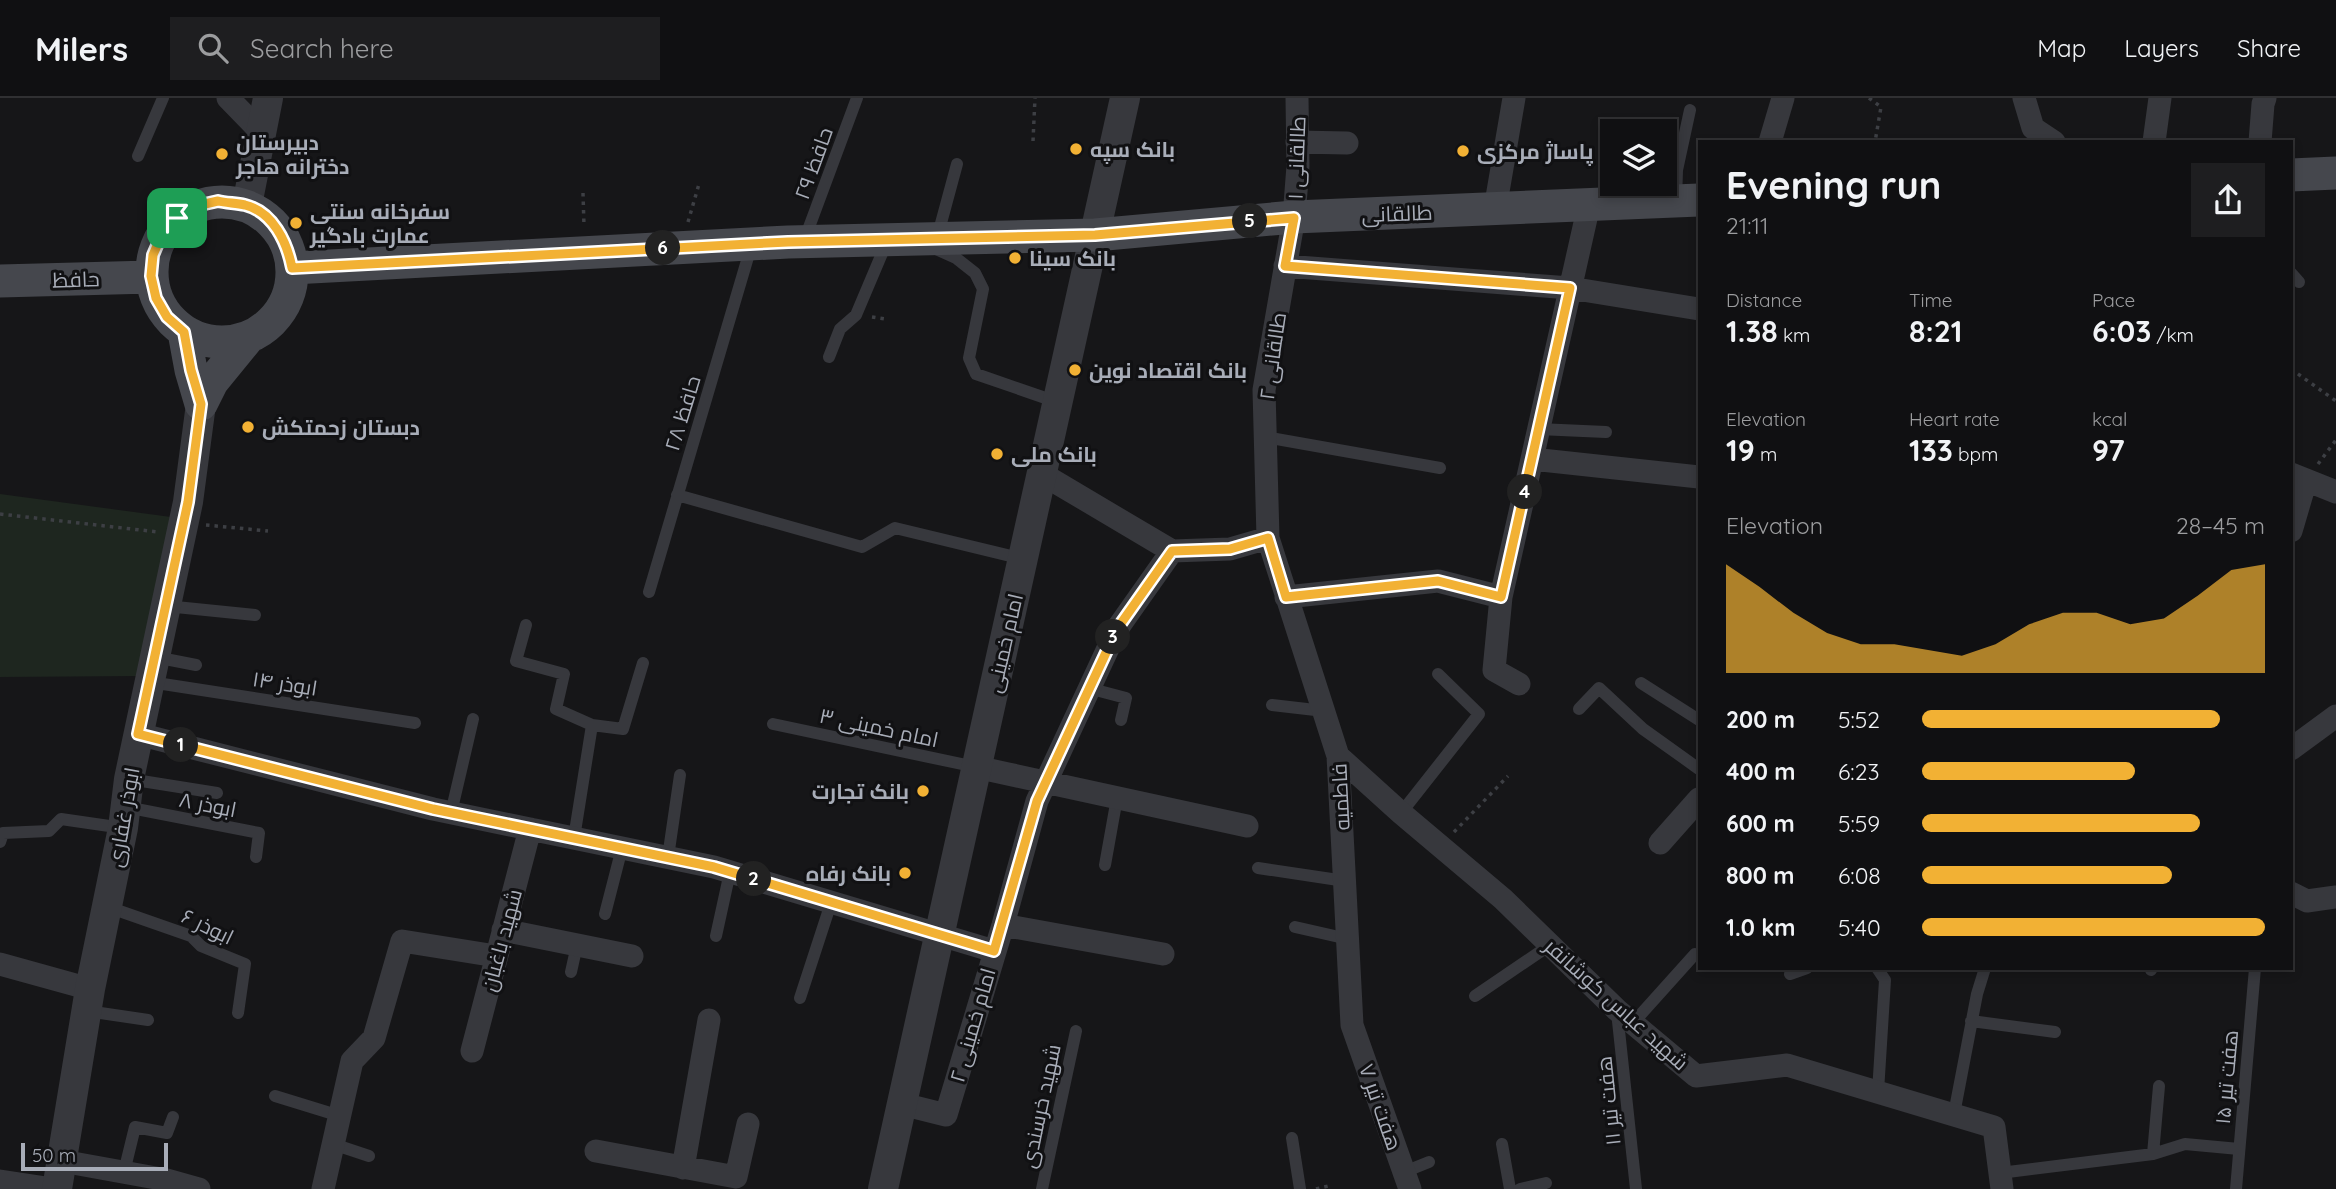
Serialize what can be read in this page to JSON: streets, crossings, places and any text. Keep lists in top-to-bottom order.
{
  "streets": {
    "main road": ["طالقانی", "حافظ"],
    "street": [
      "طالقانی ۱",
      "طالقانی ۲",
      "امام خمینی",
      "فاطمیه",
      "ابوذر غفاری",
      "شهید باغبان",
      "شهید عباس کوشانفر",
      "امام خمینی ۲",
      "هفت تیر ۷"
    ],
    "lane": [
      "حافظ ۲۹",
      "حافظ ۲۸",
      "ابوذر ۱۴",
      "امام خمینی ۳",
      "ابوذر ۸",
      "ابوذر ۶",
      "هفت تیر ۱۵",
      "هفت تیر ۱۱",
      "شهید خرسندی"
    ]
  },
  "crossings": [
    ["طالقانی ۱", "طالقانی"],
    ["طالقانی ۱", "طالقانی ۲"],
    ["طالقانی", "طالقانی ۲"],
    ["طالقانی", "امام خمینی"],
    ["طالقانی ۲", "فاطمیه"],
    ["امام خمینی", "امام خمینی ۳"],
    ["امام خمینی", "امام خمینی ۲"],
    ["ابوذر ۱۴", "ابوذر غفاری"],
    ["فاطمیه", "شهید عباس کوشانفر"],
    ["فاطمیه", "هفت تیر ۷"],
    ["ابوذر ۸", "ابوذر غفاری"],
    ["ابوذر غفاری", "ابوذر ۶"],
    ["شهید عباس کوشانفر", "هفت تیر ۱۱"]
  ],
  "places": [
    "بانک سپه",
    "پاساژ مرکزی",
    "دبیرستان دخترانه هاجر",
    "سفرخانه سنتی عمارت بادگیر",
    "بانک سینا",
    "بانک اقتصاد نوین",
    "دبستان زحمتکش",
    "بانک ملی",
    "بانک تجارت",
    "بانک رفاه"
  ],
  "scale_bar": "50 m",
  "page": {
    "header": "Milers",
    "search": "Search here",
    "nav": ["Map", "Layers", "Share"],
    "heading": ["Evening run", "21:11"],
    "pins": [
      "5",
      "6",
      "4",
      "3",
      "1",
      "2"
    ],
    "stats": [
      ["Distance", "1.38 km"],
      ["Time", "8:21"],
      ["Pace", "6:03 /km"],
      ["Elevation", "19 m"],
      ["Heart rate", "133 bpm"],
      ["kcal", "97"]
    ],
    "chart": ["Elevation", "28–45 m"],
    "list": [
      {
        "name": "200 m",
        "note": "5:52"
      },
      {
        "name": "400 m",
        "note": "6:23"
      },
      {
        "name": "600 m",
        "note": "5:59"
      },
      {
        "name": "800 m",
        "note": "6:08"
      },
      {
        "name": "1.0 km",
        "note": "5:40"
      }
    ],
    "scale": "50 m"
  }
}
